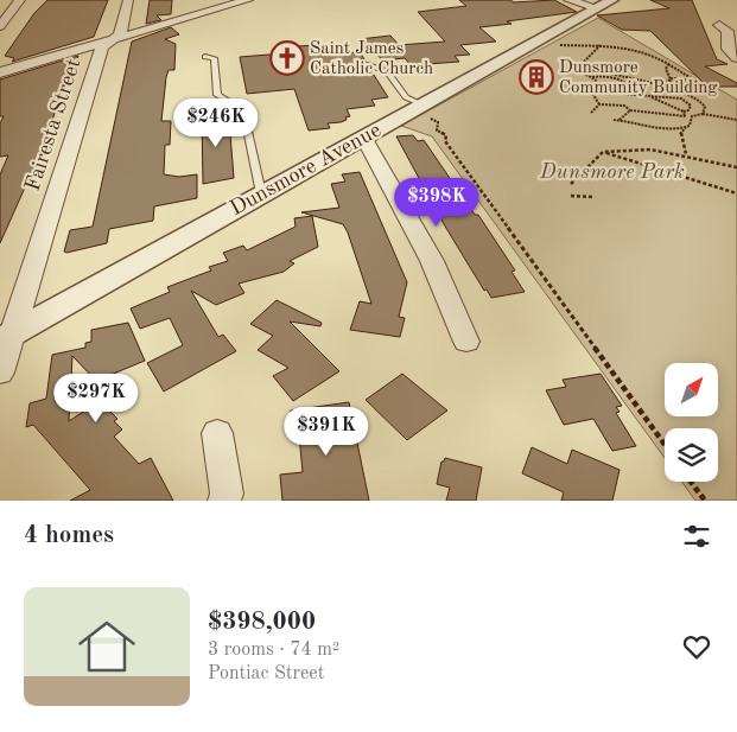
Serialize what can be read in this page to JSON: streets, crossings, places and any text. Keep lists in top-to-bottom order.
{
  "streets": {
    "street": ["Fairesta Street", "Dunsmore Avenue"]
  },
  "crossings": [
    ["Fairesta Street", "Dunsmore Avenue"]
  ],
  "parks": ["Dunsmore Park"],
  "places": {
    "church": ["Saint James Catholic Church"],
    "building": ["Dunsmore Community Building"]
  },
  "north": "top right",
  "page": {
    "price": [
      "$246K",
      "$398K",
      "$297K",
      "$391K"
    ],
    "heading": "4 homes",
    "list": [
      {
        "name": "$398,000",
        "note": "3 rooms · 74 m² · Pontiac Street"
      }
    ]
  }
}
